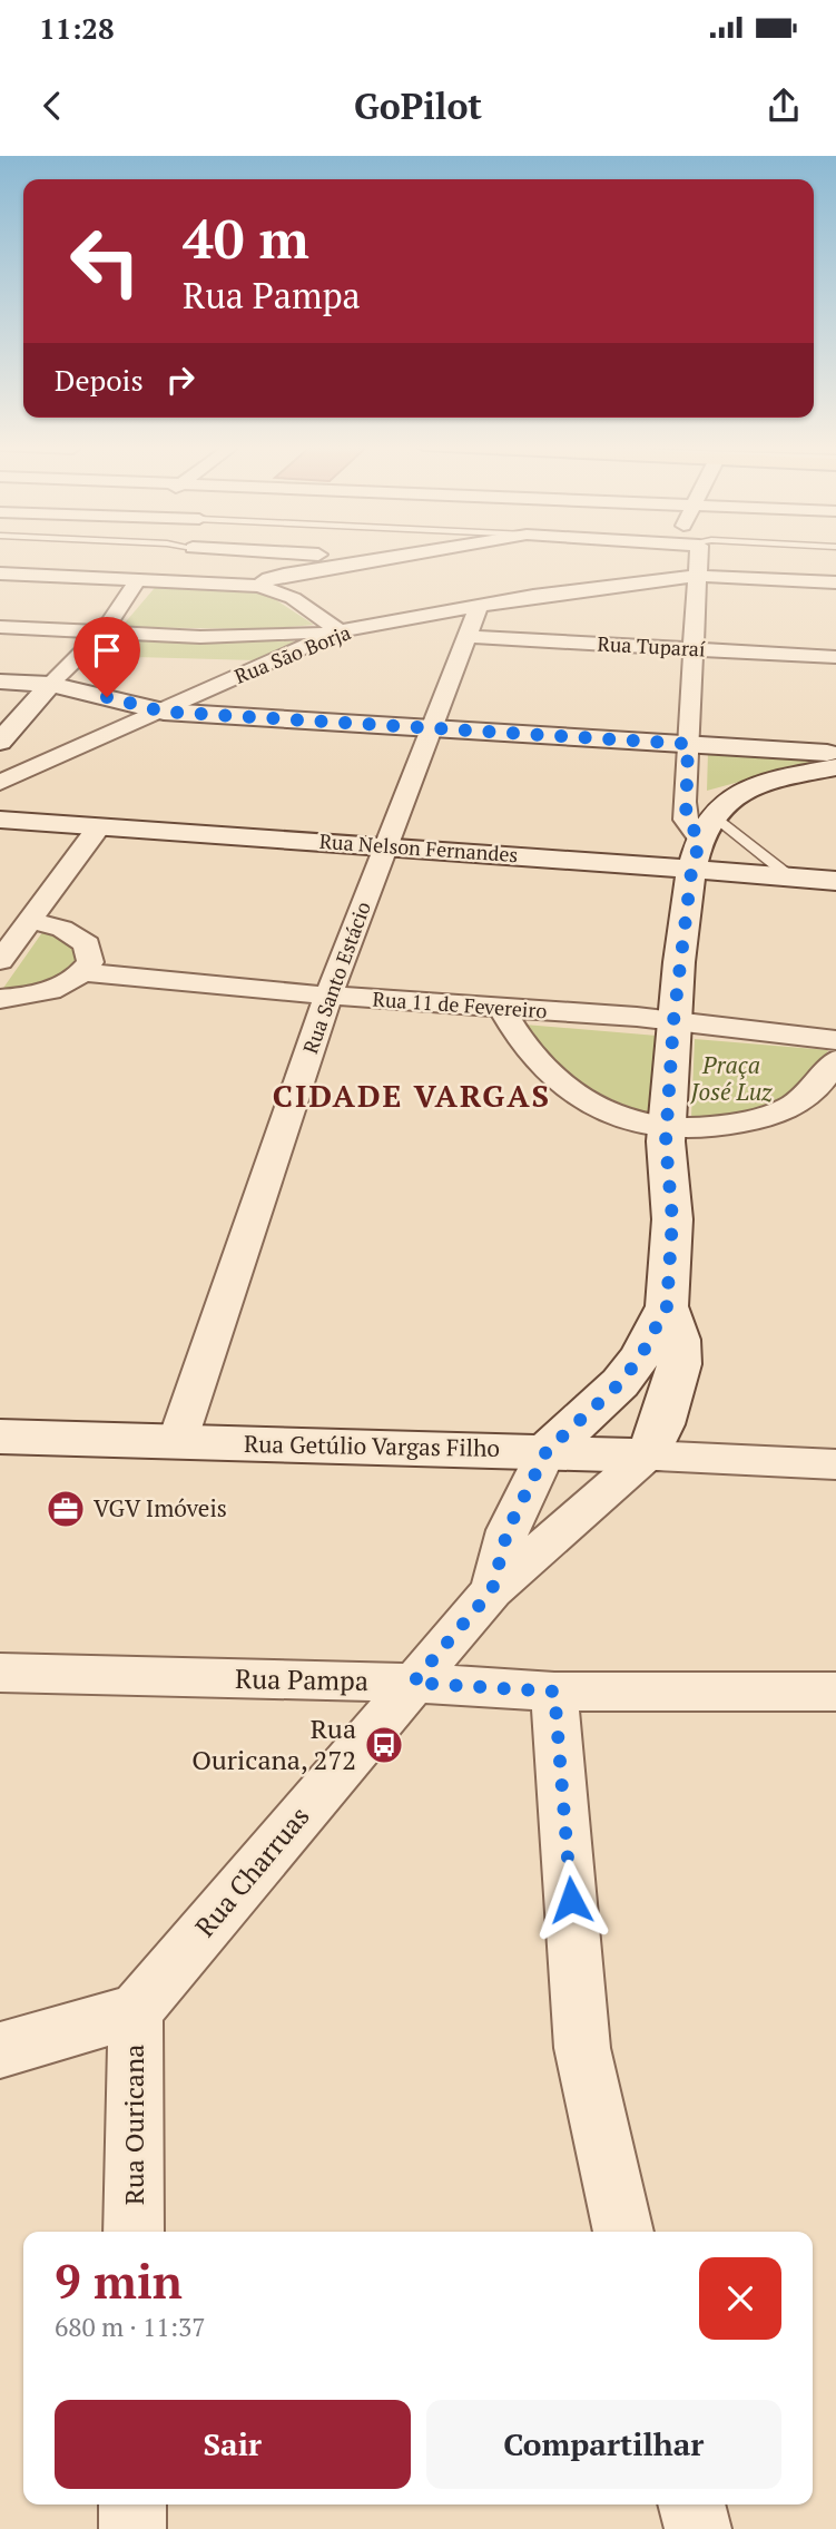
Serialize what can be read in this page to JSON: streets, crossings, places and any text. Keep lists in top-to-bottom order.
{
  "streets": {
    "street": [
      "Rua Tuparaí",
      "Rua São Borja",
      "Rua Nelson Fernandes",
      "Rua Santo Estácio",
      "Rua 11 de Fevereiro",
      "Rua Getúlio Vargas Filho",
      "Rua Pampa",
      "Rua Charruas",
      "Rua Ouricana"
    ]
  },
  "crossings": [
    ["Rua Tuparaí", "Rua Santo Estácio"],
    ["Rua São Borja", "Rua Santo Estácio"],
    ["Rua Nelson Fernandes", "Rua Santo Estácio"],
    ["Rua Santo Estácio", "Rua 11 de Fevereiro"],
    ["Rua Santo Estácio", "Rua Getúlio Vargas Filho"],
    ["Rua Getúlio Vargas Filho", "Rua Charruas"],
    ["Rua Pampa", "Rua Charruas"],
    ["Rua Charruas", "Rua Ouricana"]
  ],
  "districts": ["CIDADE VARGAS"],
  "parks": ["Praça José Luz"],
  "places": {
    "office": ["VGV Imóveis"],
    "bus stop": ["Rua Ouricana, 272"]
  },
  "page": {
    "status": "11:28",
    "header": "GoPilot",
    "turn": ["40 m", "Rua Pampa"],
    "then": "Depois",
    "heading": ["9 min", "680 m · 11:37"],
    "buttons": ["Sair", "Compartilhar"]
  }
}
